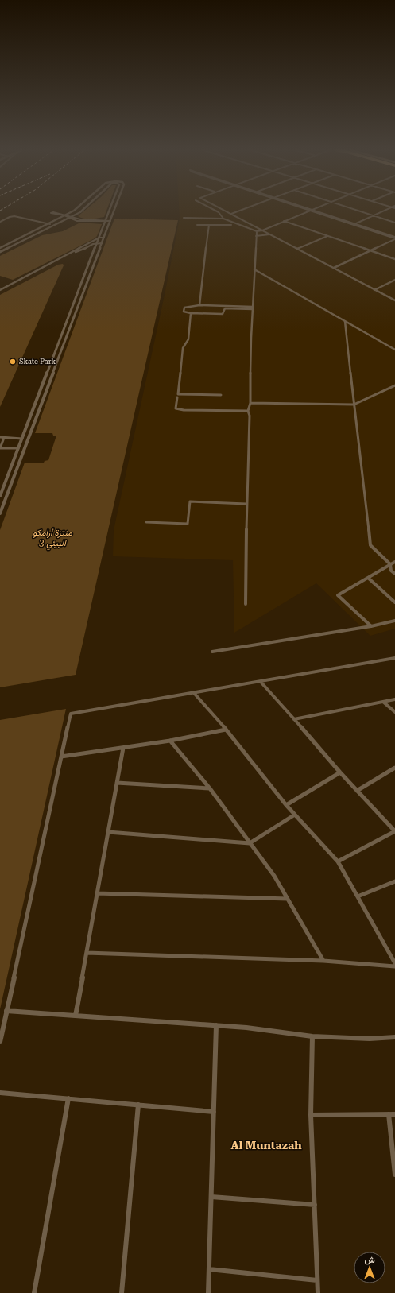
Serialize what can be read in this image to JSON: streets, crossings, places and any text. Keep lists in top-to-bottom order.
{
  "districts": ["Al Muntazah"],
  "parks": ["منتزة أرامكو البيئي 3"],
  "places": ["Skate Park"],
  "north": "top"
}
